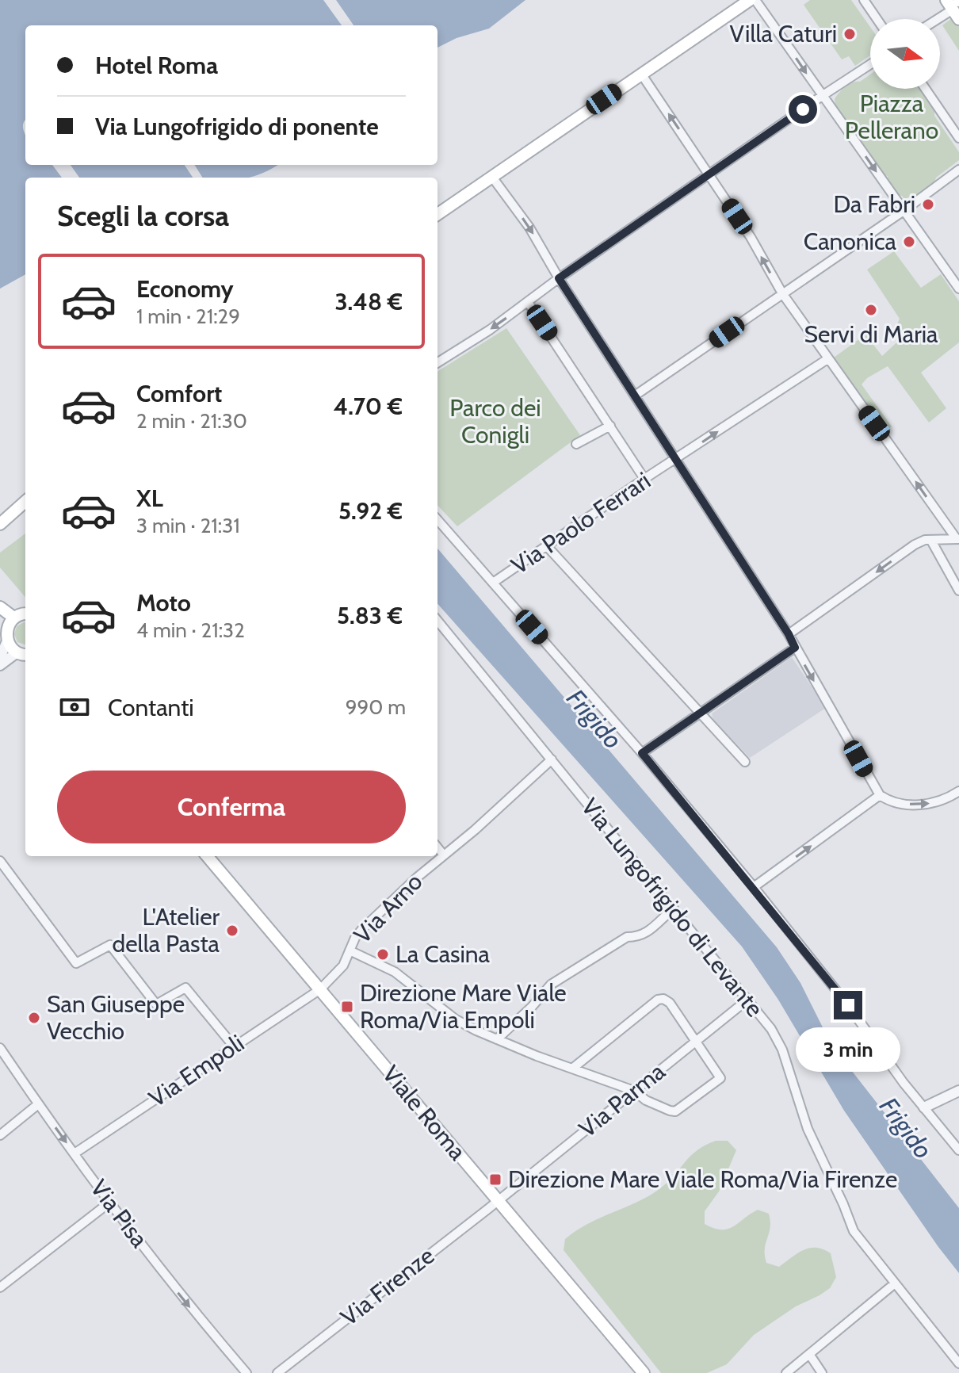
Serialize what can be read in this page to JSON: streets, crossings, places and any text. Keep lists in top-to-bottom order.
{
  "streets": {
    "main road": ["Viale Roma"],
    "street": [
      "Via Paolo Ferrari",
      "Via Lungofrigido di Levante",
      "Via Arno",
      "Via Empoli",
      "Via Parma",
      "Via Pisa",
      "Via Firenze"
    ]
  },
  "crossings": [
    ["Via Lungofrigido di Levante", "Via Arno"],
    ["Via Lungofrigido di Levante", "Via Parma"],
    ["Via Arno", "Via Empoli"],
    ["Via Arno", "Viale Roma"],
    ["Via Empoli", "Viale Roma"],
    ["Via Empoli", "Via Pisa"],
    ["Via Parma", "Viale Roma"],
    ["Via Parma", "Via Firenze"],
    ["Viale Roma", "Via Firenze"]
  ],
  "one_way": ["Via Paolo Ferrari", "Via Pisa"],
  "water": ["Frigido"],
  "parks": ["Piazza Pellerano", "Parco dei Conigli"],
  "places": {
    "other": [
      "Villa Caturi",
      "Da Fabri",
      "Canonica",
      "Servi di Maria",
      "L'Atelier della Pasta",
      "La Casina",
      "San Giuseppe Vecchio"
    ],
    "transit": ["Direzione Mare Viale Roma/Via Empoli", "Direzione Mare Viale Roma/Via Firenze"]
  },
  "north": "right",
  "page": {
    "banner": ["Hotel Roma", "Via Lungofrigido di ponente"],
    "heading": "Scegli la corsa",
    "list": [
      {
        "name": "Economy",
        "note": "1 min · 21:29",
        "value": "3.48 €"
      },
      {
        "name": "Comfort",
        "note": "2 min · 21:30",
        "value": "4.70 €"
      },
      {
        "name": "XL",
        "note": "3 min · 21:31",
        "value": "5.92 €"
      },
      {
        "name": "Moto",
        "note": "4 min · 21:32",
        "value": "5.83 €"
      }
    ],
    "pay": ["Contanti", "990 m"],
    "buttons": "Conferma",
    "bubble": "3 min"
  }
}
